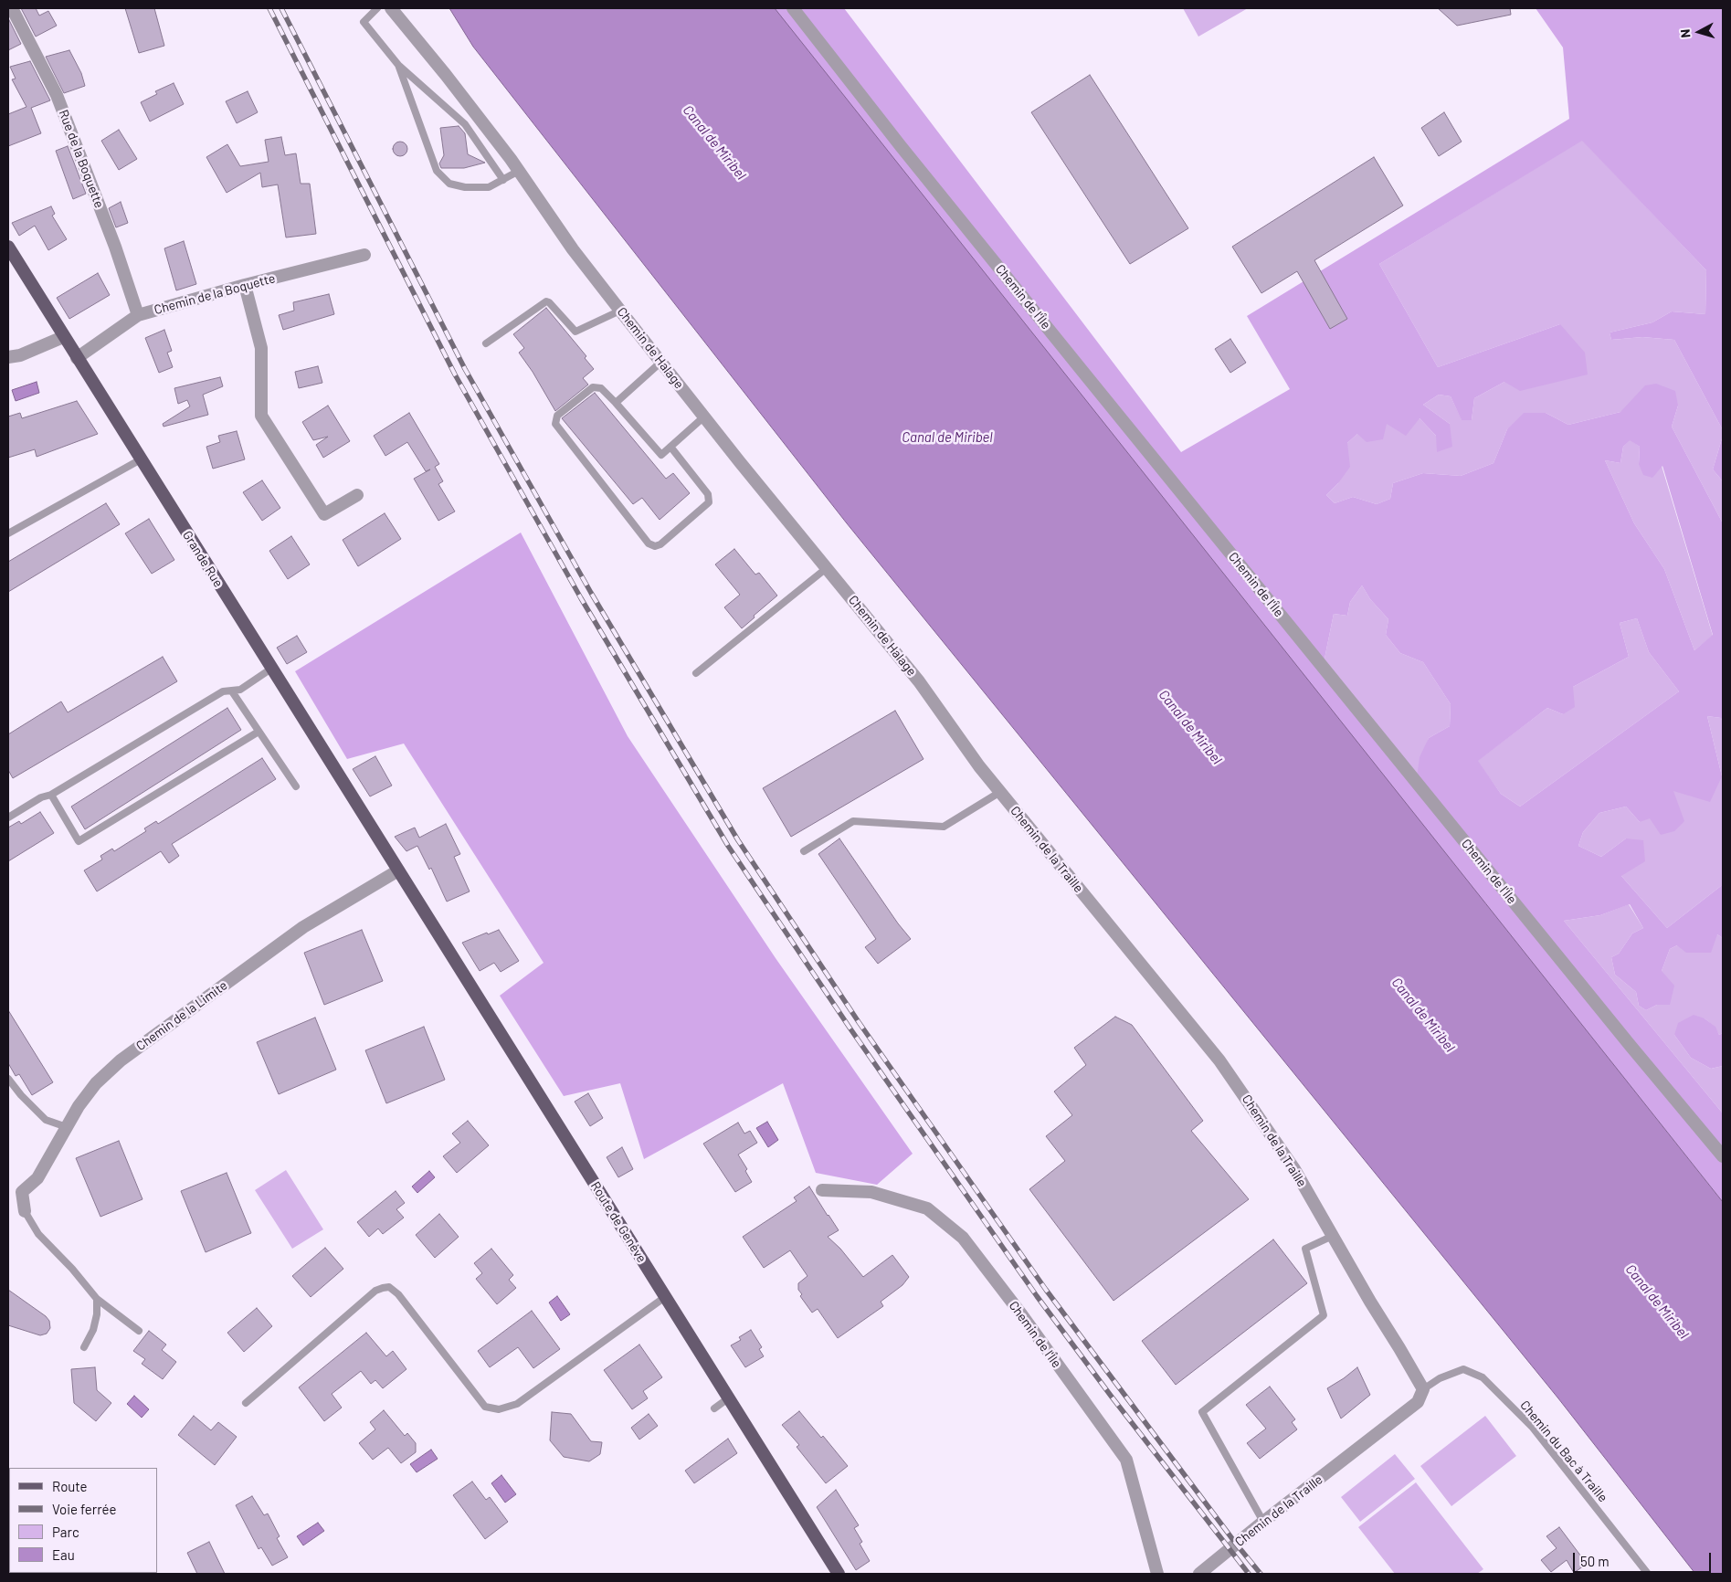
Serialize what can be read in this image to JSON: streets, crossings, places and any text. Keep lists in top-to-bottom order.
{
  "streets": {
    "main road": ["Grande Rue", "Route de Genève"],
    "street": [
      "Rue de la Boquette",
      "Chemin de la Boquette",
      "Chemin de l'Île",
      "Chemin de Halage",
      "Chemin de la Traille",
      "Chemin de la Limite"
    ],
    "lane": ["Chemin du Bac à Traille"]
  },
  "crossings": [
    ["Rue de la Boquette", "Chemin de la Boquette"],
    ["Chemin de la Boquette", "Grande Rue"],
    ["Chemin de Halage", "Chemin de la Traille"],
    ["Grande Rue", "Chemin de la Limite"],
    ["Grande Rue", "Route de Genève"],
    ["Chemin de la Traille", "Chemin du Bac à Traille"],
    ["Chemin de la Limite", "Route de Genève"]
  ],
  "water": ["Canal de Miribel"],
  "legend": [
    "Route",
    "Voie ferrée",
    "Parc",
    "Eau"
  ],
  "scale_bar": "50 m",
  "north": "left"
}
